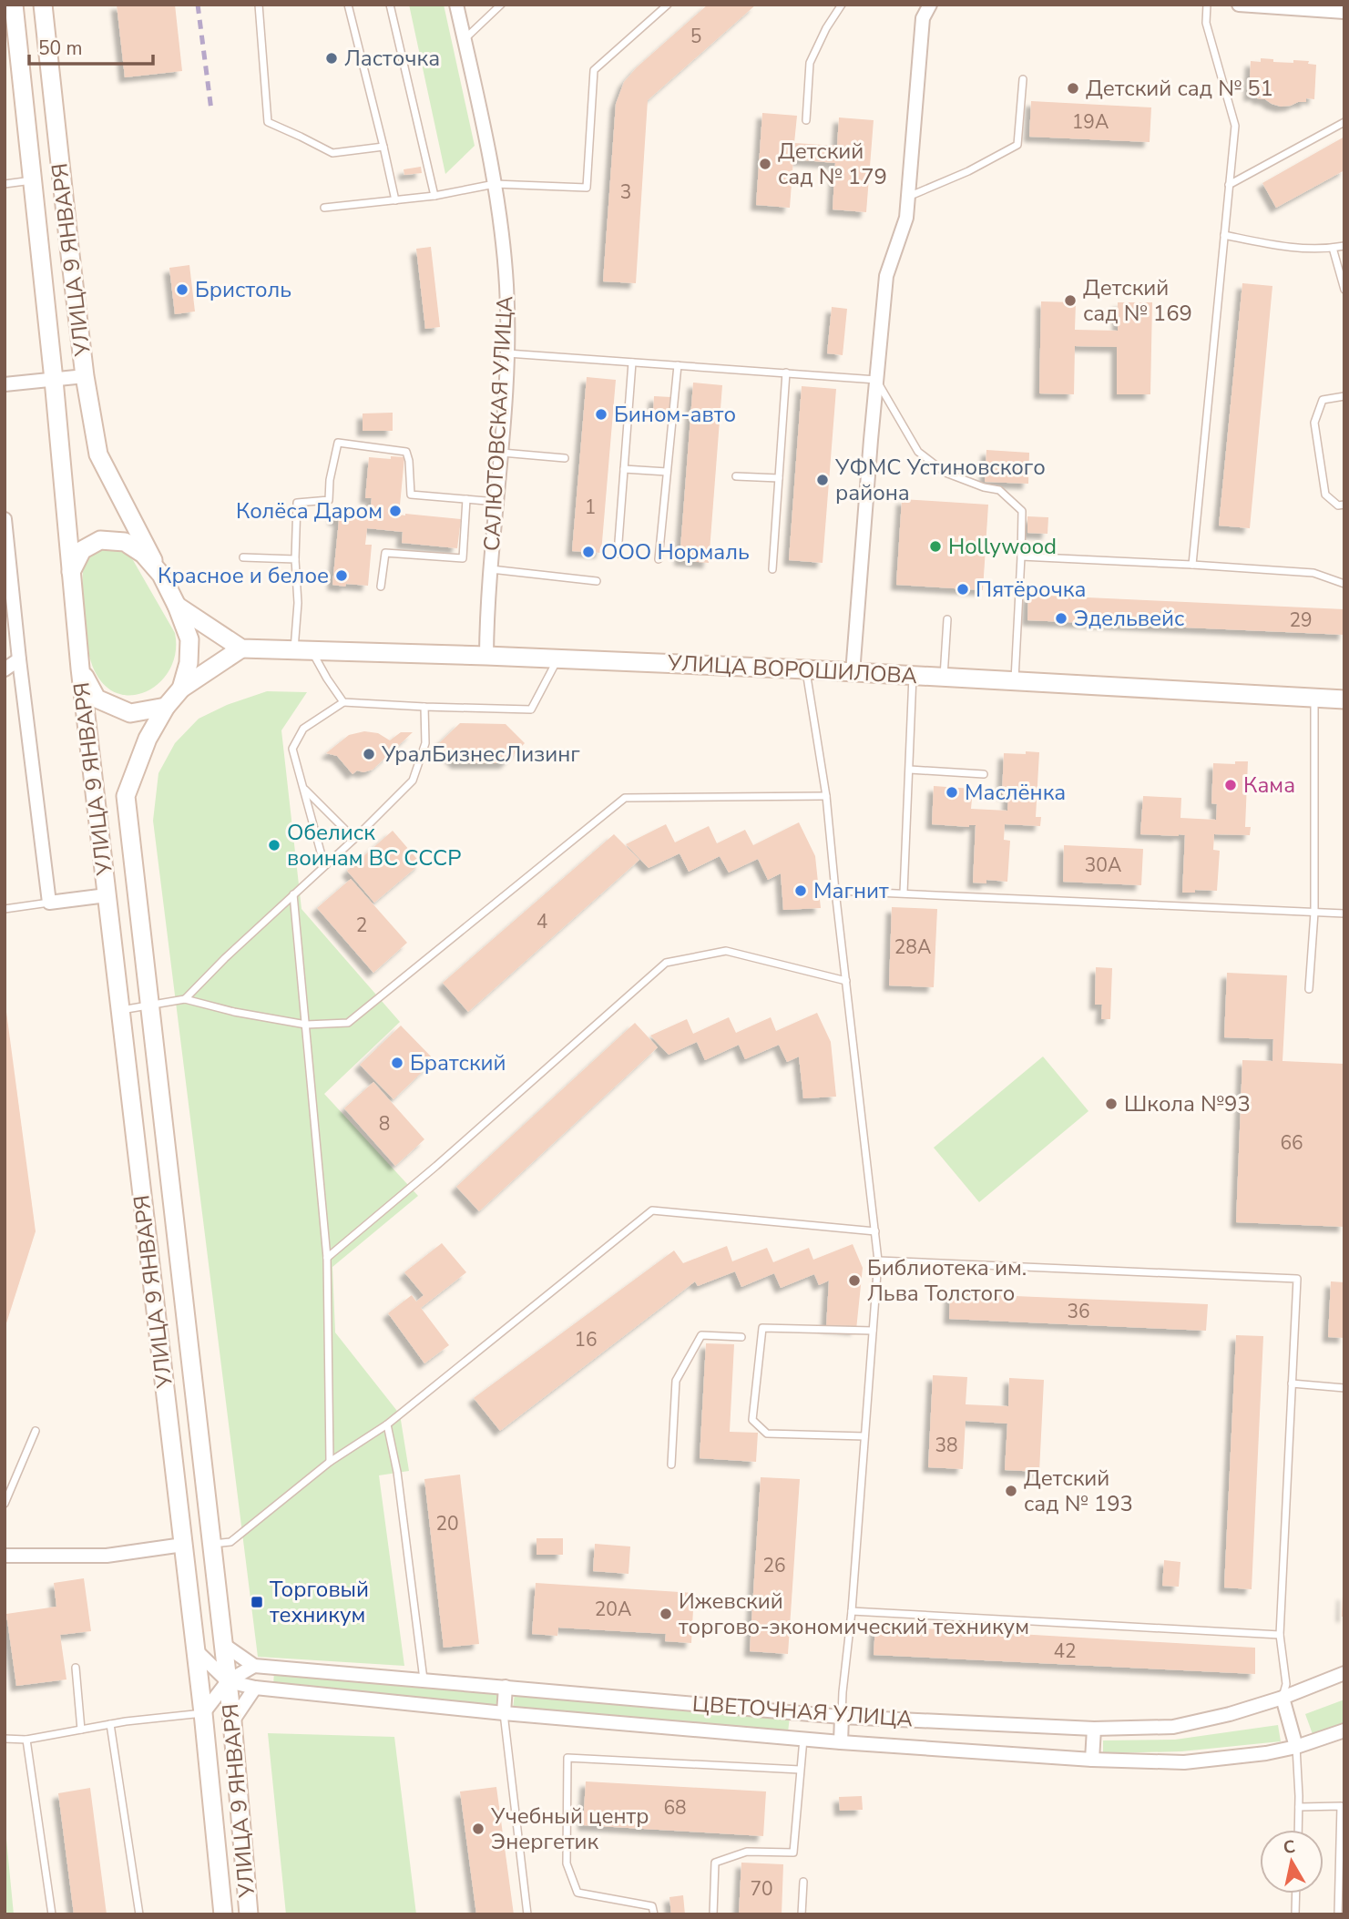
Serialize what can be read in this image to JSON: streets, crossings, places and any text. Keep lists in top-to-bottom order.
{
  "streets": {
    "main road": ["УЛИЦА 9 ЯНВАРЯ", "УЛИЦА ВОРОШИЛОВА"],
    "street": ["САЛЮТОВСКАЯ УЛИЦА", "ЦВЕТОЧНАЯ УЛИЦА"]
  },
  "crossings": [
    ["УЛИЦА 9 ЯНВАРЯ", "ЦВЕТОЧНАЯ УЛИЦА"],
    ["САЛЮТОВСКАЯ УЛИЦА", "УЛИЦА ВОРОШИЛОВА"]
  ],
  "places": {
    "other": [
      "Ласточка",
      "Детский сад № 51",
      "Детский сад № 179",
      "Бристоль",
      "Детский сад № 169",
      "Бином-авто",
      "УФМС Устиновского района",
      "Колёса Даром",
      "Hollywood",
      "ООО Нормаль",
      "Красное и белое",
      "Пятёрочка",
      "Эдельвейс",
      "УралБизнесЛизинг",
      "Кама",
      "Маслёнка",
      "Обелиск воинам ВС СССР",
      "Магнит",
      "Братский",
      "Школа №93",
      "Библиотека им. Льва Толстого",
      "Детский сад № 193",
      "Ижевский торгово-экономический техникум",
      "Учебный центр Энергетик"
    ],
    "transit": ["Торговый техникум"]
  },
  "house_numbers": [
    "5",
    "19А",
    "3",
    "1",
    "29",
    "30А",
    "4",
    "2",
    "28А",
    "8",
    "66",
    "36",
    "16",
    "38",
    "20",
    "26",
    "20А",
    "42",
    "68",
    "70"
  ],
  "scale_bar": "50 m",
  "north": "top"
}
